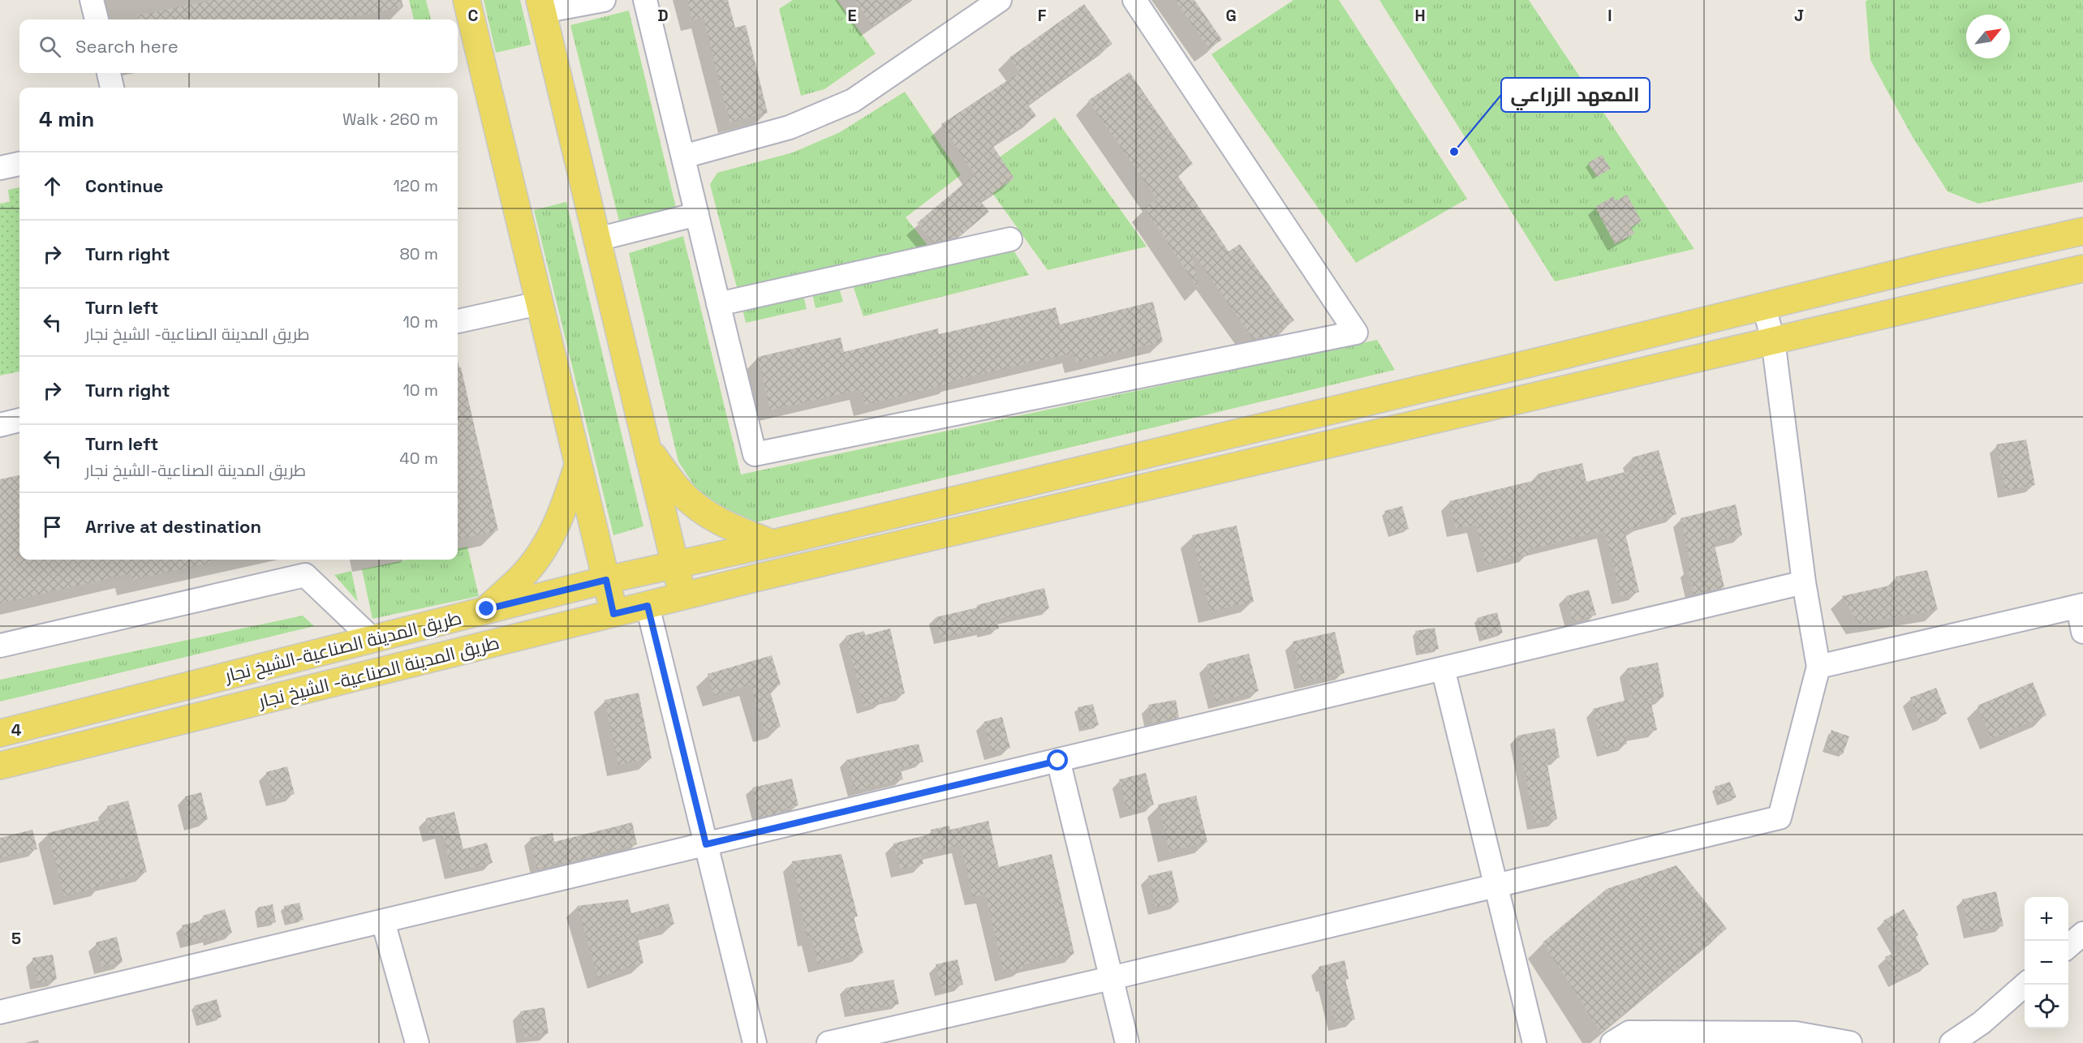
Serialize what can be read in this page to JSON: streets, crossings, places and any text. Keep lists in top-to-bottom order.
{
  "streets": {
    "main road": ["طريق المدينة الصناعية-الشيخ نجار", "طريق المدينة الصناعية- الشيخ نجار"]
  },
  "places": ["المعهد الزراعي"],
  "north": "top right",
  "page": {
    "search": "Search here",
    "heading": ["4 min", "Walk · 260 m"],
    "list": [
      ["Continue", "120 m"],
      ["Turn right", "80 m"],
      ["Turn left", "طريق المدينة الصناعية- الشيخ نجار", "10 m"],
      ["Turn right", "10 m"],
      ["Turn left", "طريق المدينة الصناعية-الشيخ نجار", "40 m"],
      "Arrive at destination"
    ],
    "map_buttons": ["+", "−"]
  },
  "grid": {
    "columns": [
      "C",
      "D",
      "E",
      "F",
      "G",
      "H",
      "I",
      "J"
    ],
    "rows": ["4", "5"]
  }
}
